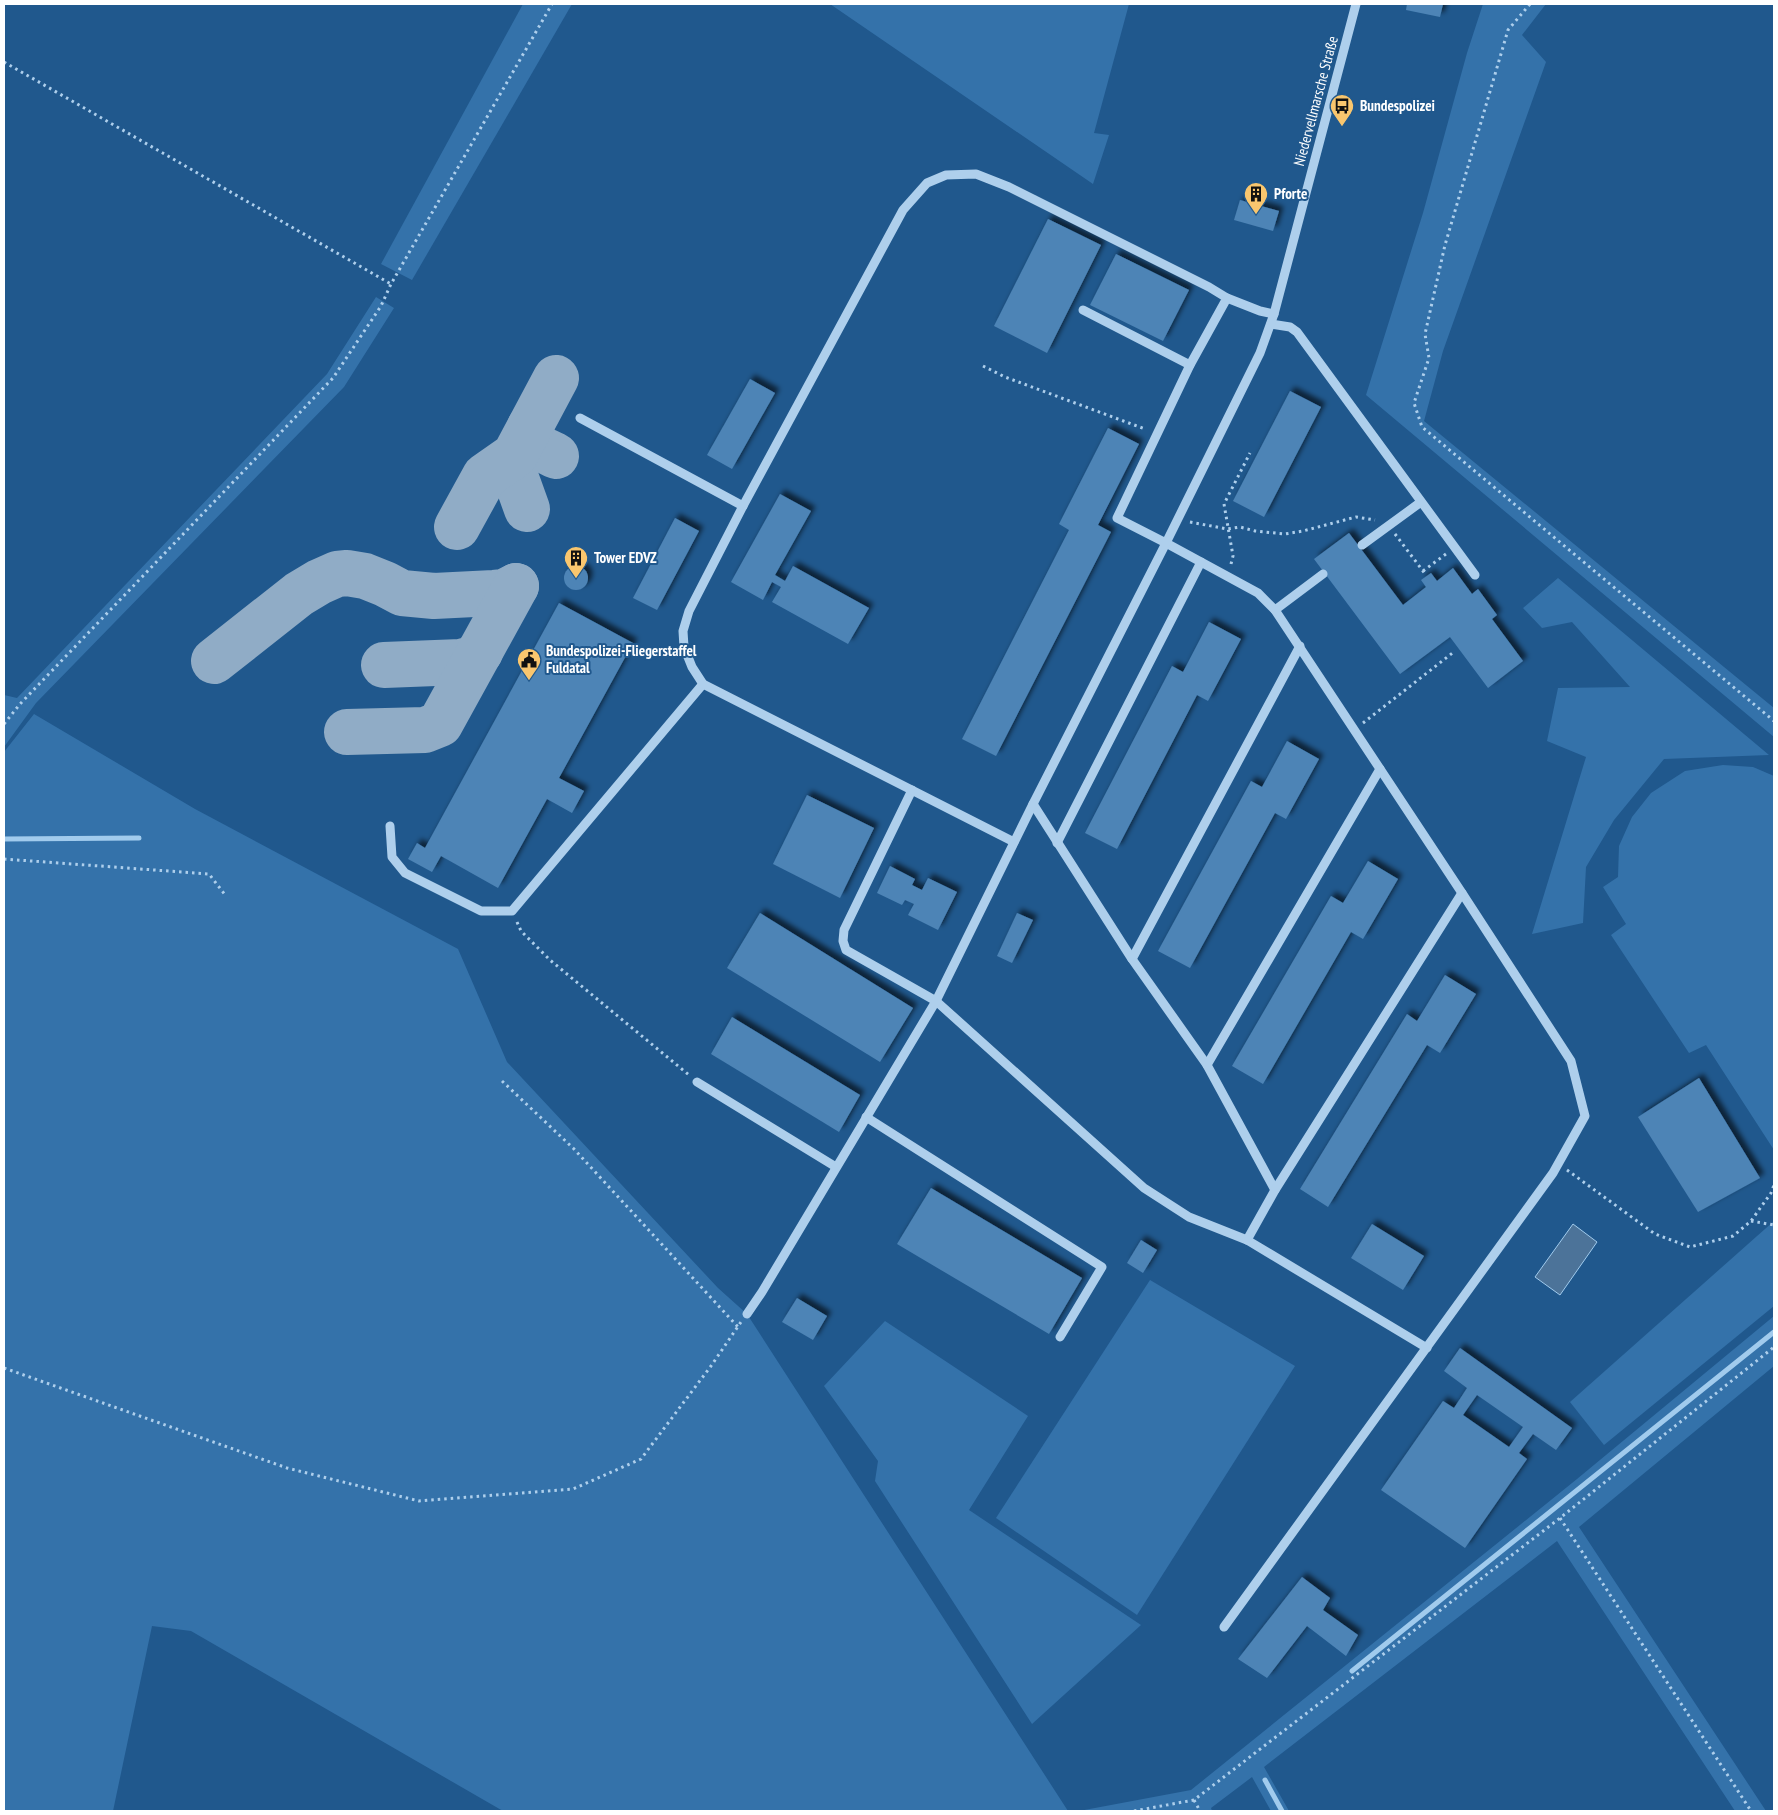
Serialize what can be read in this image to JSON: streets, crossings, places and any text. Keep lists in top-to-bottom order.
{
  "streets": {
    "street": ["Niedervellmarsche Straße"]
  },
  "places": {
    "bus stop": ["Bundespolizei"],
    "building": ["Pforte", "Tower EDVZ"],
    "public building": ["Bundespolizei-Fliegerstaffel Fuldatal"]
  }
}
